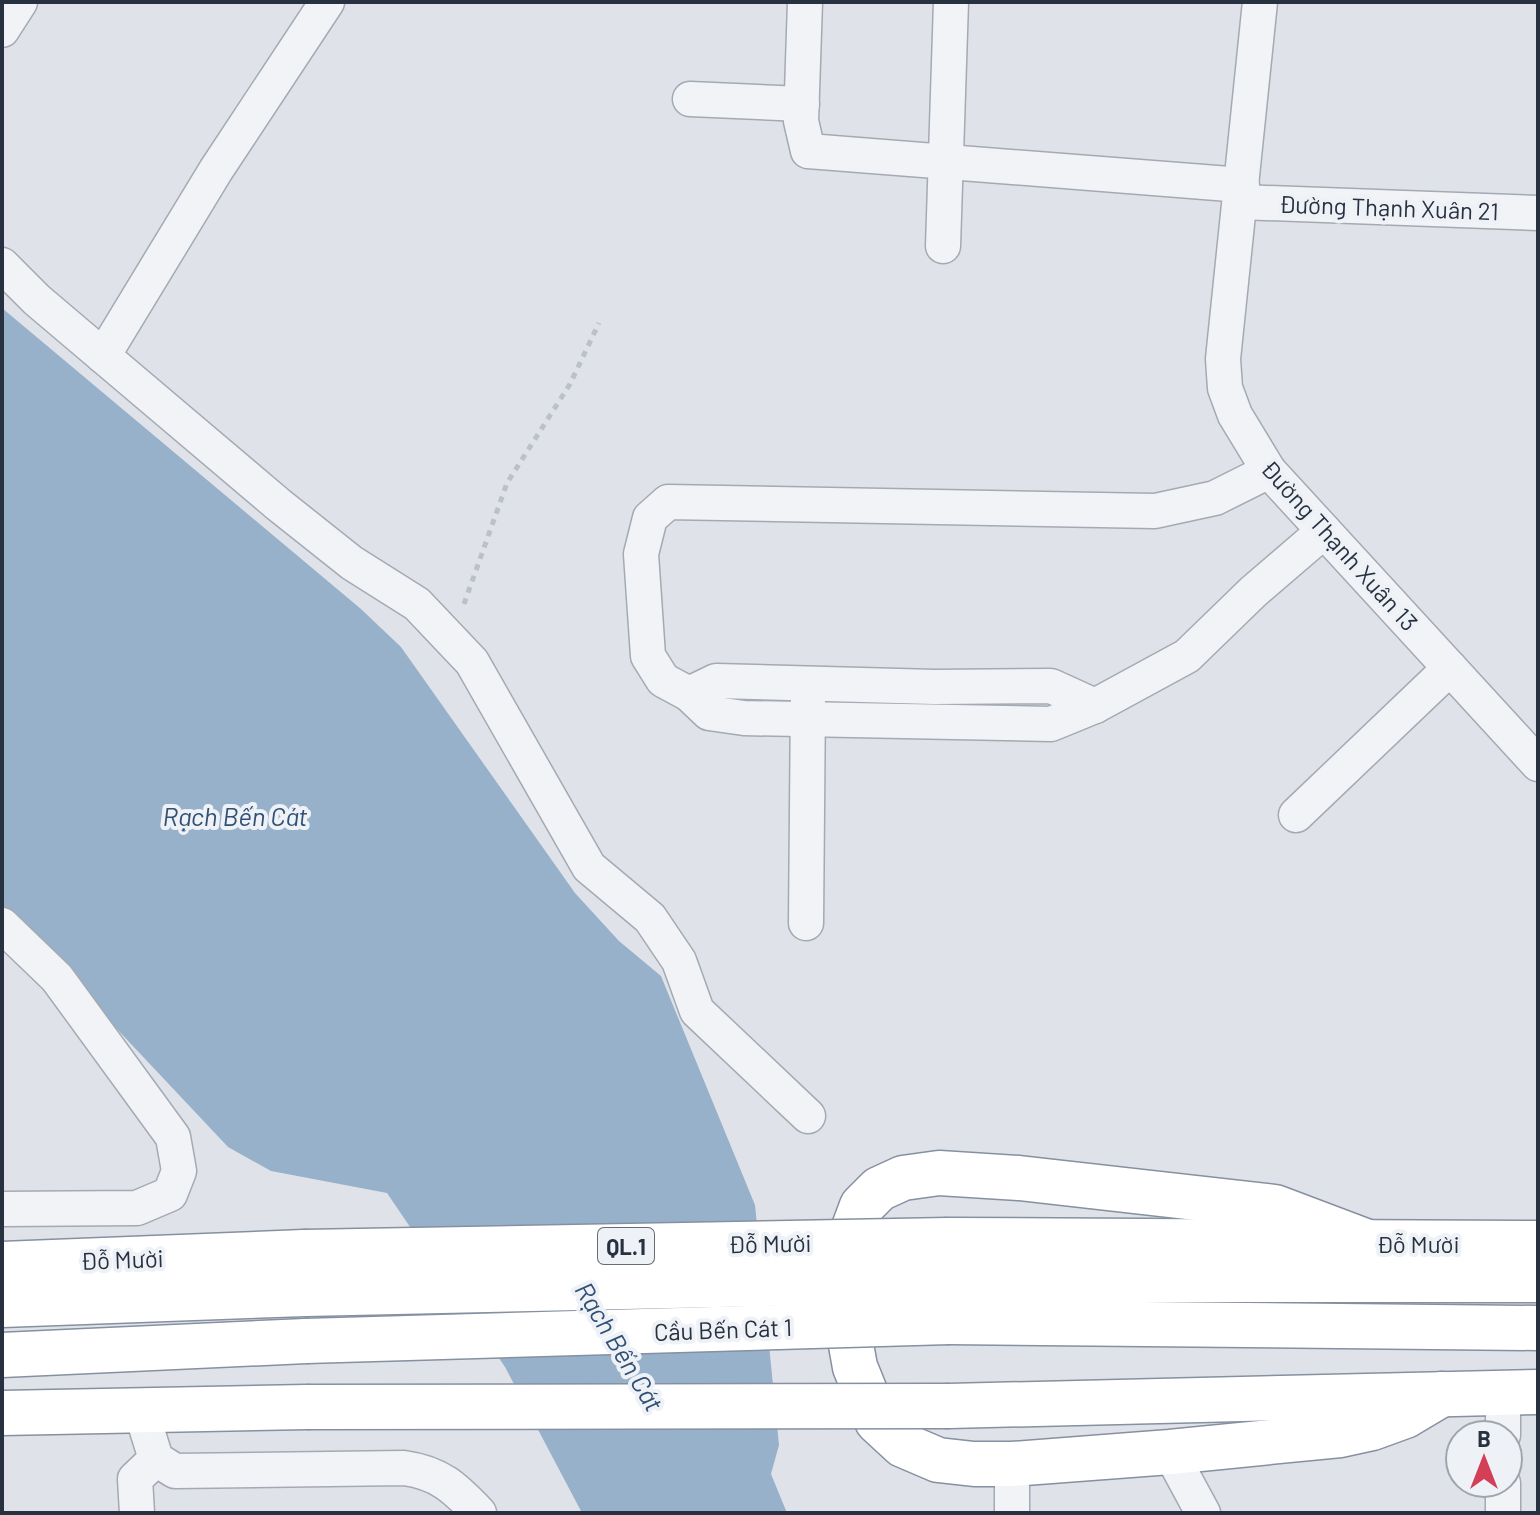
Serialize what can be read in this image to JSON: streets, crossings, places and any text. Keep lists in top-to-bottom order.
{
  "streets": {
    "highway": ["Đỗ Mười", "QL.1", "Cầu Bến Cát 1"],
    "street": ["Đường Thạnh Xuân 21", "Đường Thạnh Xuân 13"]
  },
  "crossings": [
    ["Đường Thạnh Xuân 21", "Đường Thạnh Xuân 13"],
    ["Đỗ Mười", "Cầu Bến Cát 1"]
  ],
  "water": ["Rạch Bến Cát"],
  "north": "top"
}
